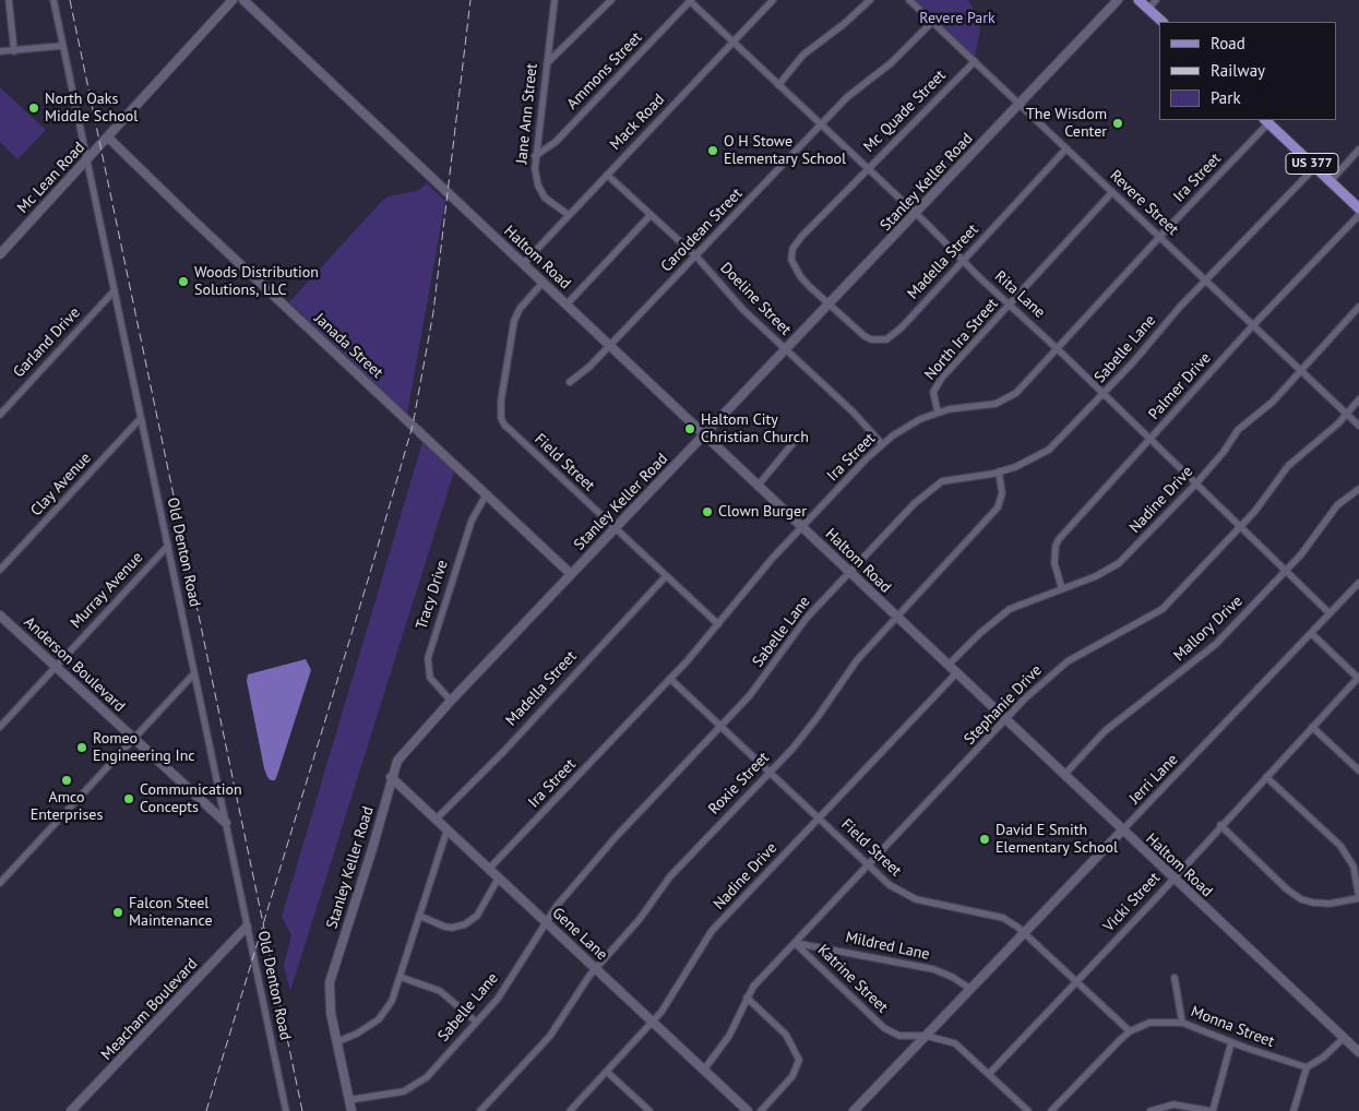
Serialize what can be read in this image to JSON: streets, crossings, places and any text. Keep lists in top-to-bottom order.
{
  "streets": {
    "main road": ["US 377"],
    "street": [
      "Ammons Street",
      "Mc Quade Street",
      "Jane Ann Street",
      "Mack Road",
      "Mc Lean Road",
      "Ira Street",
      "Stanley Keller Road",
      "Revere Street",
      "Caroldean Street",
      "Haltom Road",
      "Madella Street",
      "Rita Lane",
      "Doeline Street",
      "North Ira Street",
      "Garland Drive",
      "Janada Street",
      "Sabelle Lane",
      "Palmer Drive",
      "Field Street",
      "Clay Avenue",
      "Nadine Drive",
      "Old Denton Road",
      "Murray Avenue",
      "Tracy Drive",
      "Mallory Drive",
      "Anderson Boulevard",
      "Stephanie Drive",
      "Jerri Lane",
      "Roxie Street",
      "Vicki Street",
      "Gene Lane",
      "Mildred Lane",
      "Katrine Street",
      "Meacham Boulevard",
      "Monna Street"
    ]
  },
  "crossings": [
    ["Ammons Street", "Jane Ann Street"],
    ["Ammons Street", "Rita Lane"],
    ["Mc Quade Street", "Stanley Keller Road"],
    ["Mc Quade Street", "Revere Street"],
    ["Mc Quade Street", "Madella Street"],
    ["Mc Quade Street", "Rita Lane"],
    ["Jane Ann Street", "Mack Road"],
    ["Mack Road", "Haltom Road"],
    ["Mack Road", "Rita Lane"],
    ["Mack Road", "Doeline Street"],
    ["US 377", "Ira Street"],
    ["US 377", "Sabelle Lane"],
    ["Mc Lean Road", "Janada Street"],
    ["Mc Lean Road", "Old Denton Road"],
    ["Ira Street", "Revere Street"],
    ["Ira Street", "Haltom Road"],
    ["Ira Street", "Rita Lane"],
    ["Ira Street", "Doeline Street"],
    ["Ira Street", "North Ira Street"],
    ["Ira Street", "Field Street"],
    ["Ira Street", "Gene Lane"],
    ["Stanley Keller Road", "Revere Street"],
    ["Stanley Keller Road", "Haltom Road"],
    ["Stanley Keller Road", "Madella Street"],
    ["Stanley Keller Road", "Rita Lane"],
    ["Stanley Keller Road", "Doeline Street"],
    ["Stanley Keller Road", "Janada Street"],
    ["Stanley Keller Road", "Sabelle Lane"],
    ["Stanley Keller Road", "Field Street"],
    ["Stanley Keller Road", "Tracy Drive"],
    ["Stanley Keller Road", "Gene Lane"],
    ["Revere Street", "Caroldean Street"],
    ["Revere Street", "Madella Street"],
    ["Revere Street", "North Ira Street"],
    ["Revere Street", "Sabelle Lane"],
    ["Revere Street", "Palmer Drive"],
    ["Revere Street", "Nadine Drive"],
    ["Revere Street", "Stephanie Drive"],
    ["Caroldean Street", "Haltom Road"],
    ["Caroldean Street", "Rita Lane"],
    ["Caroldean Street", "Doeline Street"],
    ["Haltom Road", "Sabelle Lane"],
    ["Haltom Road", "Field Street"],
    ["Haltom Road", "Nadine Drive"],
    ["Haltom Road", "Mallory Drive"],
    ["Haltom Road", "Stephanie Drive"],
    ["Haltom Road", "Jerri Lane"],
    ["Haltom Road", "Roxie Street"],
    ["Haltom Road", "Vicki Street"],
    ["Madella Street", "Rita Lane"],
    ["Madella Street", "Field Street"],
    ["Madella Street", "Gene Lane"],
    ["Rita Lane", "North Ira Street"],
    ["Rita Lane", "Sabelle Lane"],
    ["Rita Lane", "Palmer Drive"],
    ["Rita Lane", "Nadine Drive"],
    ["Rita Lane", "Mallory Drive"],
    ["Rita Lane", "Stephanie Drive"],
    ["Rita Lane", "Jerri Lane"],
    ["Garland Drive", "Old Denton Road"],
    ["Janada Street", "Tracy Drive"],
    ["Sabelle Lane", "Field Street"],
    ["Sabelle Lane", "Roxie Street"],
    ["Sabelle Lane", "Gene Lane"],
    ["Palmer Drive", "Nadine Drive"],
    ["Field Street", "Nadine Drive"],
    ["Field Street", "Stephanie Drive"],
    ["Field Street", "Jerri Lane"],
    ["Field Street", "Roxie Street"],
    ["Field Street", "Vicki Street"],
    ["Field Street", "Monna Street"],
    ["Clay Avenue", "Old Denton Road"],
    ["Nadine Drive", "Gene Lane"],
    ["Old Denton Road", "Murray Avenue"],
    ["Old Denton Road", "Anderson Boulevard"],
    ["Old Denton Road", "Meacham Boulevard"],
    ["Murray Avenue", "Anderson Boulevard"],
    ["Stephanie Drive", "Gene Lane"],
    ["Stephanie Drive", "Mildred Lane"],
    ["Stephanie Drive", "Katrine Street"],
    ["Jerri Lane", "Mildred Lane"],
    ["Jerri Lane", "Katrine Street"],
    ["Roxie Street", "Gene Lane"],
    ["Vicki Street", "Katrine Street"],
    ["Mildred Lane", "Katrine Street"]
  ],
  "parks": ["Revere Park"],
  "places": [
    "North Oaks Middle School",
    "The Wisdom Center",
    "O H Stowe Elementary School",
    "Woods Distribution Solutions, LLC",
    "Haltom City Christian Church",
    "Clown Burger",
    "Romeo Engineering Inc",
    "Amco Enterprises",
    "Communication Concepts",
    "David E Smith Elementary School",
    "Falcon Steel Maintenance"
  ],
  "legend": ["Road", "Railway", "Park"]
}
